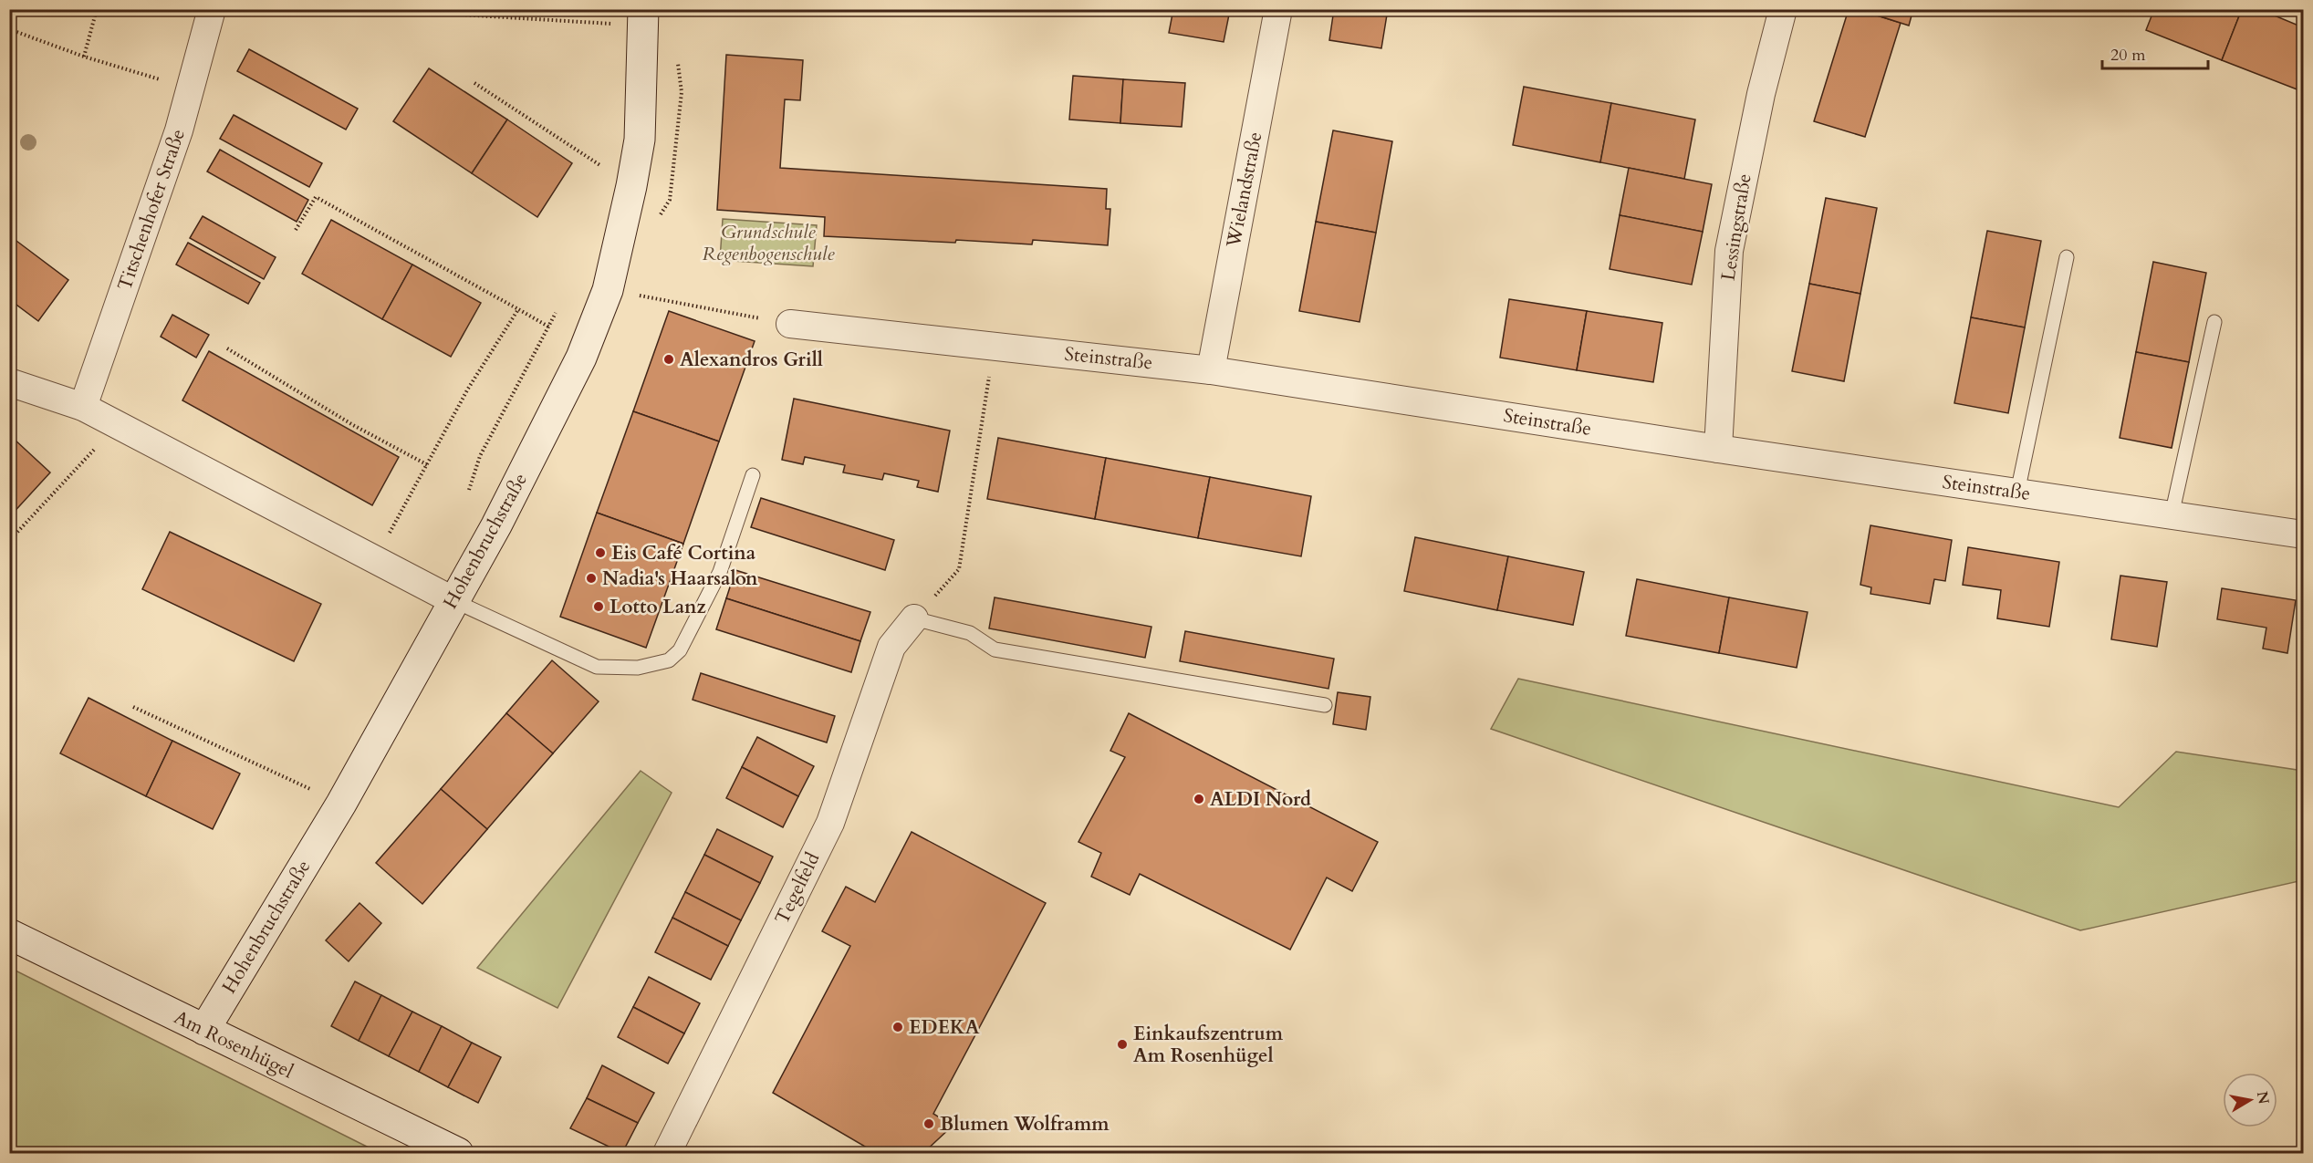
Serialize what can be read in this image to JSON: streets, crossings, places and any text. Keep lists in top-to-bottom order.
{
  "streets": {
    "street": [
      "Wielandstraße",
      "Titschenhofer Straße",
      "Lessingstraße",
      "Steinstraße",
      "Hohenbruchstraße",
      "Tegelfeld",
      "Am Rosenhügel"
    ]
  },
  "crossings": [
    ["Wielandstraße", "Steinstraße"],
    ["Lessingstraße", "Steinstraße"],
    ["Hohenbruchstraße", "Am Rosenhügel"]
  ],
  "parks": ["Grundschule Regenbogenschule"],
  "places": [
    "Alexandros Grill",
    "Eis Café Cortina",
    "Nadia's Haarsalon",
    "Lotto Lanz",
    "ALDI Nord",
    "EDEKA",
    "Einkaufszentrum Am Rosenhügel",
    "Blumen Wolframm"
  ],
  "scale_bar": "20 m",
  "north": "right"
}
